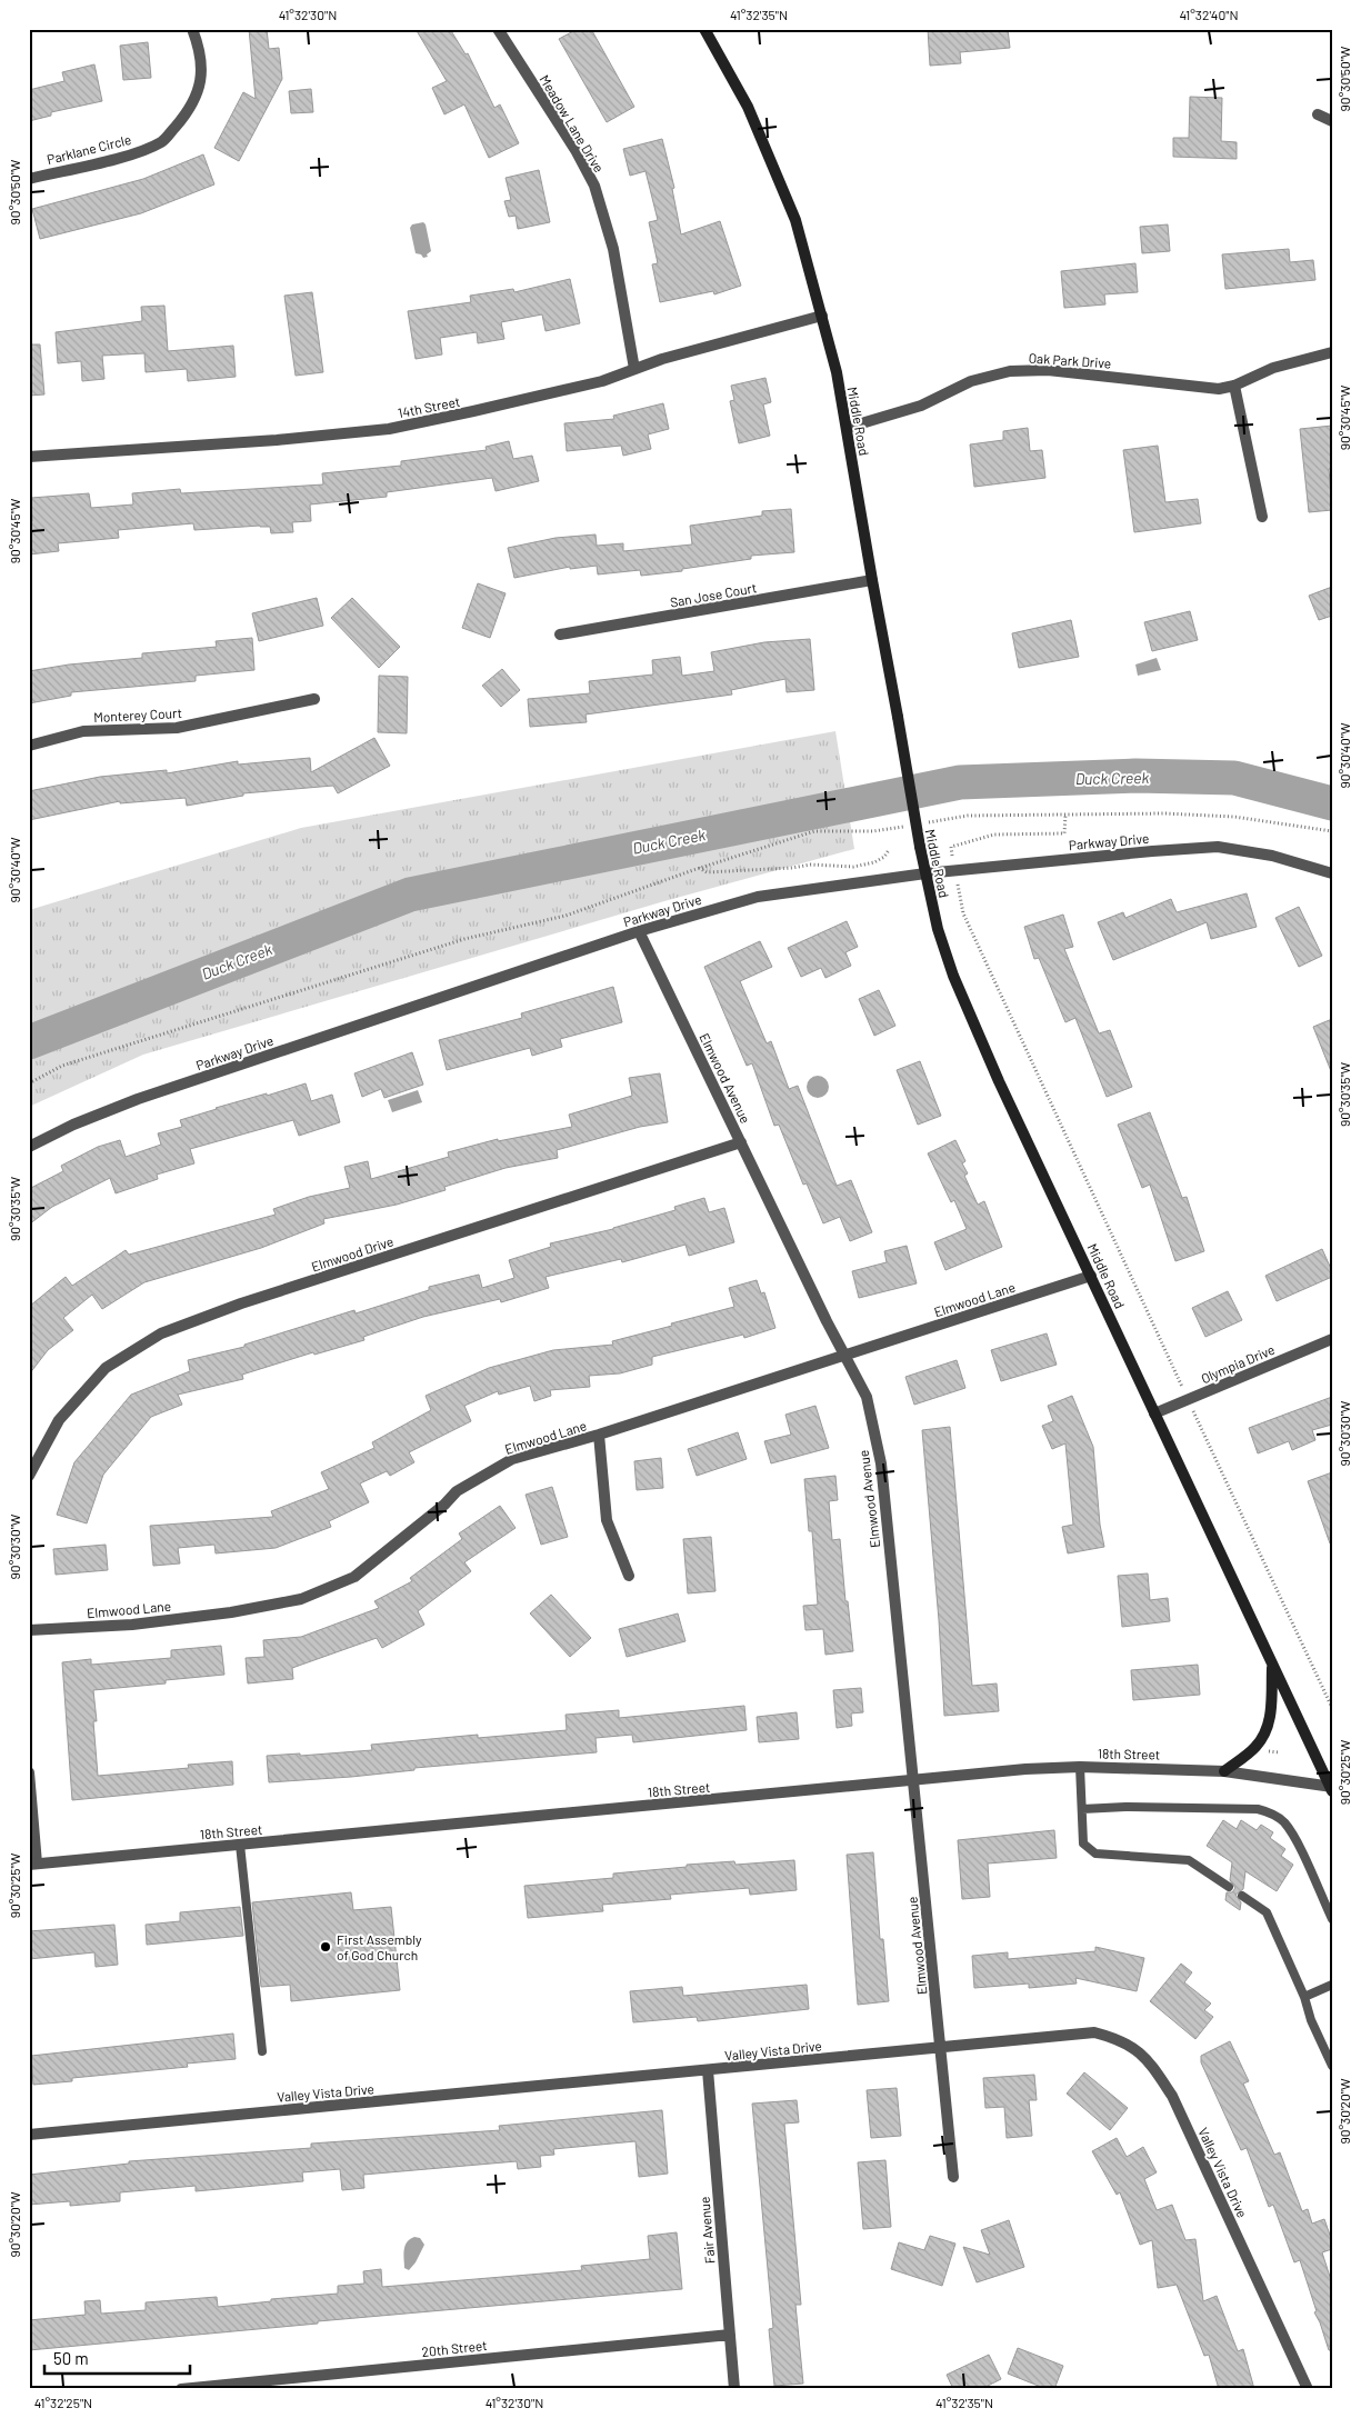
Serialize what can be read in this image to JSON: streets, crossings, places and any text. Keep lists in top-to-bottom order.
{
  "streets": {
    "main road": ["Middle Road"],
    "street": [
      "Meadow Lane Drive",
      "Parklane Circle",
      "Oak Park Drive",
      "14th Street",
      "San Jose Court",
      "Monterey Court",
      "Parkway Drive",
      "Elmwood Avenue",
      "Elmwood Drive",
      "Elmwood Lane",
      "Olympia Drive",
      "18th Street",
      "Valley Vista Drive",
      "Fair Avenue",
      "20th Street"
    ]
  },
  "crossings": [
    ["Meadow Lane Drive", "14th Street"],
    ["Oak Park Drive", "Middle Road"],
    ["14th Street", "Middle Road"],
    ["Middle Road", "San Jose Court"],
    ["Middle Road", "Parkway Drive"],
    ["Middle Road", "Elmwood Lane"],
    ["Middle Road", "Olympia Drive"],
    ["Middle Road", "18th Street"],
    ["Parkway Drive", "Elmwood Avenue"],
    ["Elmwood Avenue", "Elmwood Drive"],
    ["Elmwood Avenue", "Elmwood Lane"],
    ["Elmwood Avenue", "18th Street"],
    ["Elmwood Avenue", "Valley Vista Drive"],
    ["Valley Vista Drive", "Fair Avenue"],
    ["Fair Avenue", "20th Street"]
  ],
  "water": ["Duck Creek"],
  "places": ["First Assembly of God Church"],
  "scale_bar": "50 m",
  "coordinates": [
    "41°32'30\"N",
    "41°32'35\"N",
    "41°32'40\"N",
    "90°30'50\"W",
    "90°30'45\"W",
    "90°30'40\"W",
    "90°30'35\"W",
    "90°30'30\"W",
    "90°30'25\"W",
    "90°30'20\"W",
    "41°32'25\"N"
  ]
}
